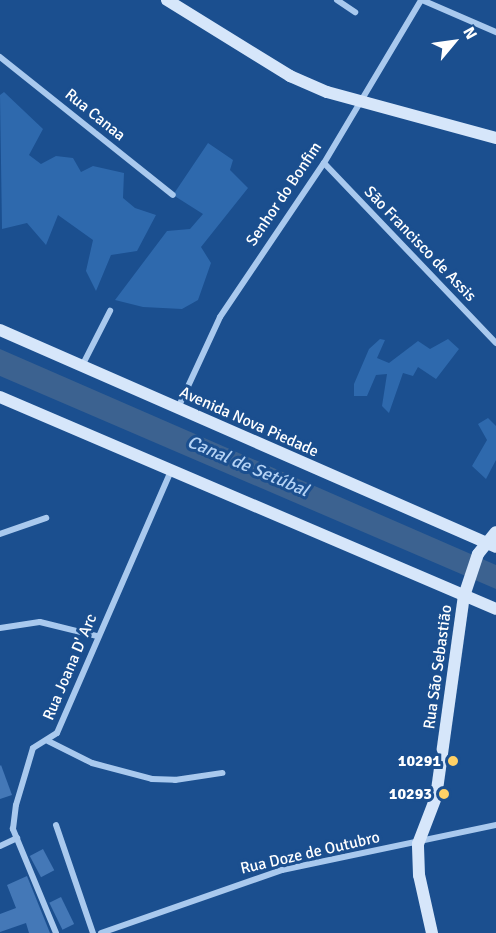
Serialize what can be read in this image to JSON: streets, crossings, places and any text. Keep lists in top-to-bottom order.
{
  "streets": {
    "street": [
      "Rua Canaa",
      "Senhor do Bonfim",
      "São Francisco de Assis",
      "Avenida Nova Piedade",
      "Rua Joana D' Arc",
      "Rua São Sebastião",
      "Rua Doze de Outubro"
    ]
  },
  "crossings": [
    ["Senhor do Bonfim", "São Francisco de Assis"],
    ["Senhor do Bonfim", "Avenida Nova Piedade"],
    ["Avenida Nova Piedade", "Rua São Sebastião"],
    ["Rua São Sebastião", "Rua Doze de Outubro"]
  ],
  "water": ["Canal de Setúbal"],
  "places": ["10291", "10293"],
  "north": "top right"
}
